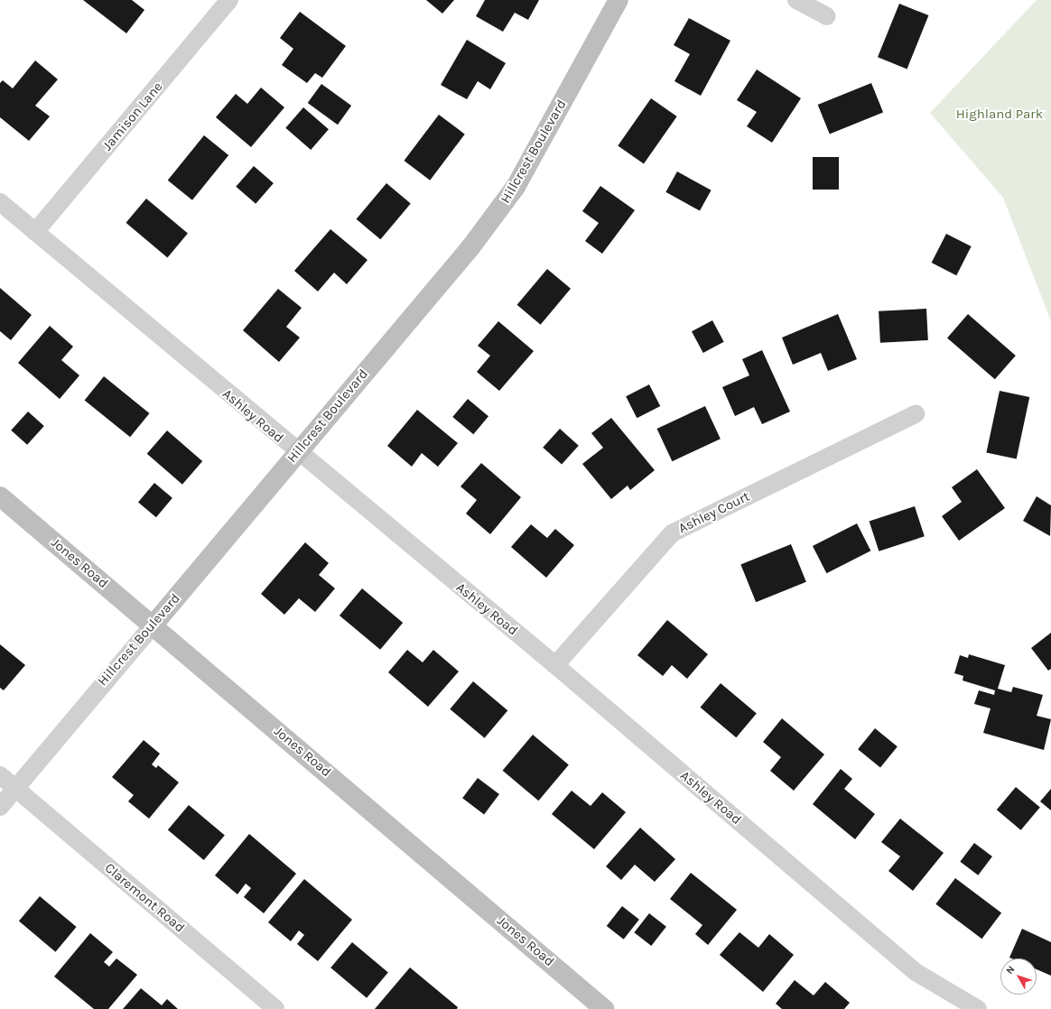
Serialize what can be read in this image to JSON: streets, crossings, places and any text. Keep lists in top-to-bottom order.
{
  "streets": {
    "street": [
      "Jamison Lane",
      "Hillcrest Boulevard",
      "Ashley Road",
      "Ashley Court",
      "Jones Road",
      "Claremont Road"
    ]
  },
  "crossings": [
    ["Jamison Lane", "Ashley Road"],
    ["Hillcrest Boulevard", "Ashley Road"],
    ["Hillcrest Boulevard", "Jones Road"],
    ["Hillcrest Boulevard", "Claremont Road"],
    ["Ashley Road", "Ashley Court"]
  ],
  "parks": ["Highland Park"],
  "north": "top left"
}
